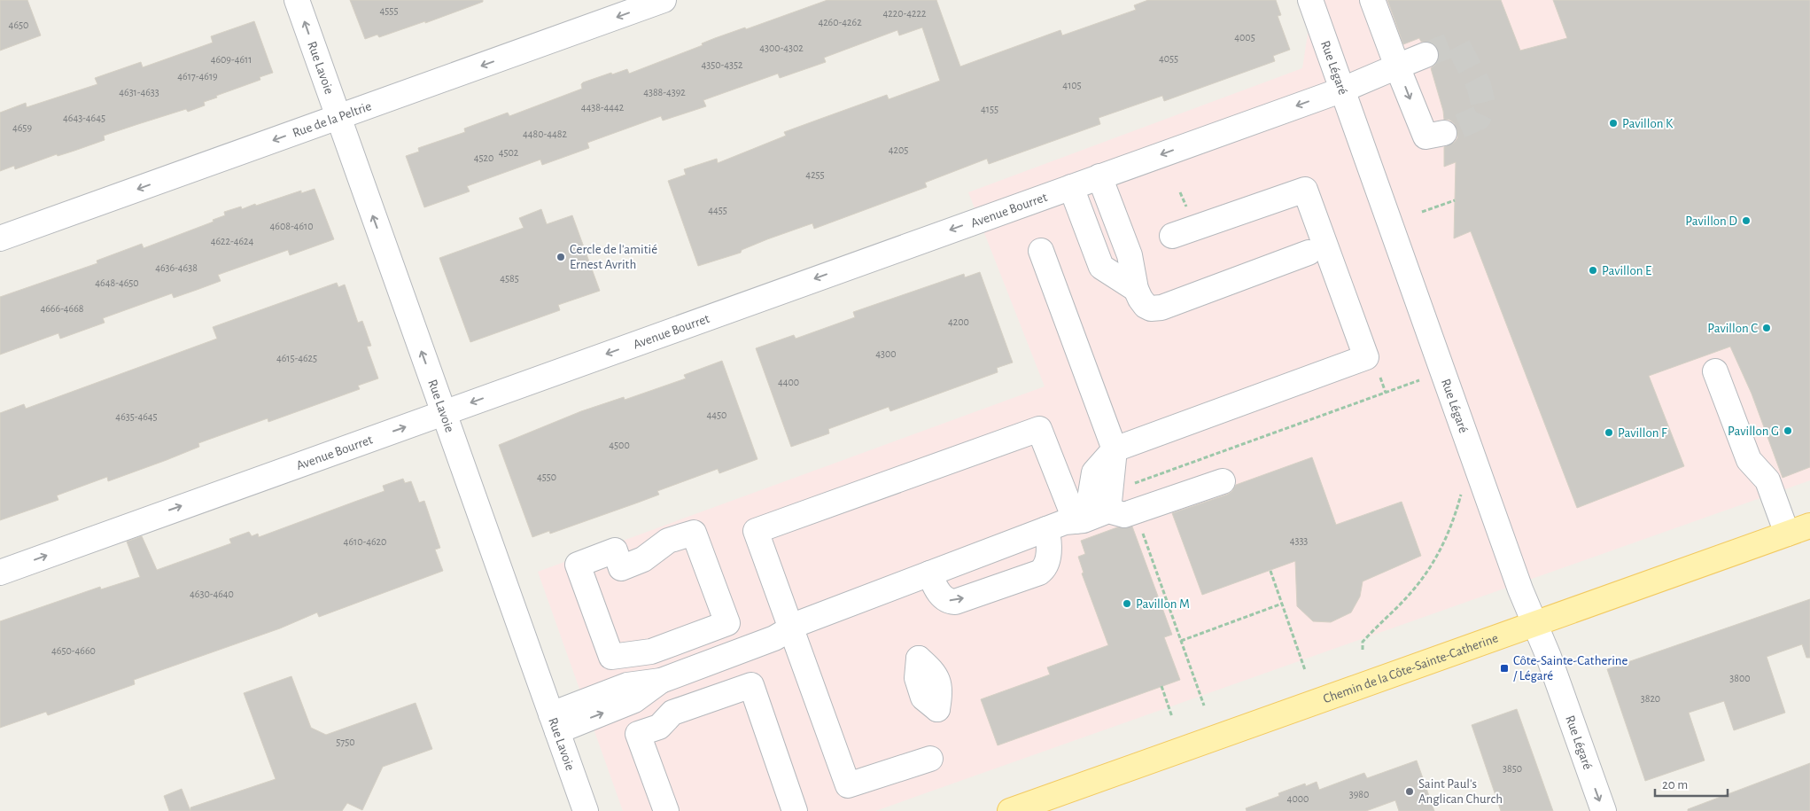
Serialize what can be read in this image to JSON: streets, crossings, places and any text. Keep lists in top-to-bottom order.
{
  "streets": {
    "main road": ["Chemin de la Côte-Sainte-Catherine"],
    "street": [
      "Rue Lavoie",
      "Rue Légaré",
      "Rue de la Peltrie",
      "Avenue Bourret"
    ]
  },
  "crossings": [
    ["Rue Lavoie", "Rue de la Peltrie"],
    ["Rue Lavoie", "Avenue Bourret"],
    ["Rue Légaré", "Avenue Bourret"],
    ["Rue Légaré", "Chemin de la Côte-Sainte-Catherine"]
  ],
  "one_way": ["Rue Lavoie", "Rue de la Peltrie"],
  "places": {
    "other": [
      "Pavillon K",
      "Pavillon D",
      "Cercle de l'amitié Ernest Avrith",
      "Pavillon E",
      "Pavillon C",
      "Pavillon G",
      "Pavillon F",
      "Pavillon M",
      "Saint Paul's Anglican Church"
    ],
    "transit": ["Côte-Sainte-Catherine / Légaré"]
  },
  "house_numbers": [
    "4555",
    "4220-4222",
    "4260-4262",
    "4650",
    "4005",
    "4300-4302",
    "4055",
    "4609-4611",
    "4350-4352",
    "4617-4619",
    "4105",
    "4631-4633",
    "4388-4392",
    "4438-4442",
    "4155",
    "4643-4645",
    "4659",
    "4480-4482",
    "4205",
    "4502",
    "4520",
    "4255",
    "4455",
    "4608-4610",
    "4622-4624",
    "4636-4638",
    "4585",
    "4648-4650",
    "4666-4668",
    "4200",
    "4300",
    "4615-4625",
    "4400",
    "4450",
    "4635-4645",
    "4500",
    "4550",
    "4333",
    "4610-4620",
    "4630-4640",
    "4650-4660",
    "3800",
    "3820",
    "5750",
    "3850",
    "3980",
    "4000"
  ],
  "scale_bar": "20 m"
}
